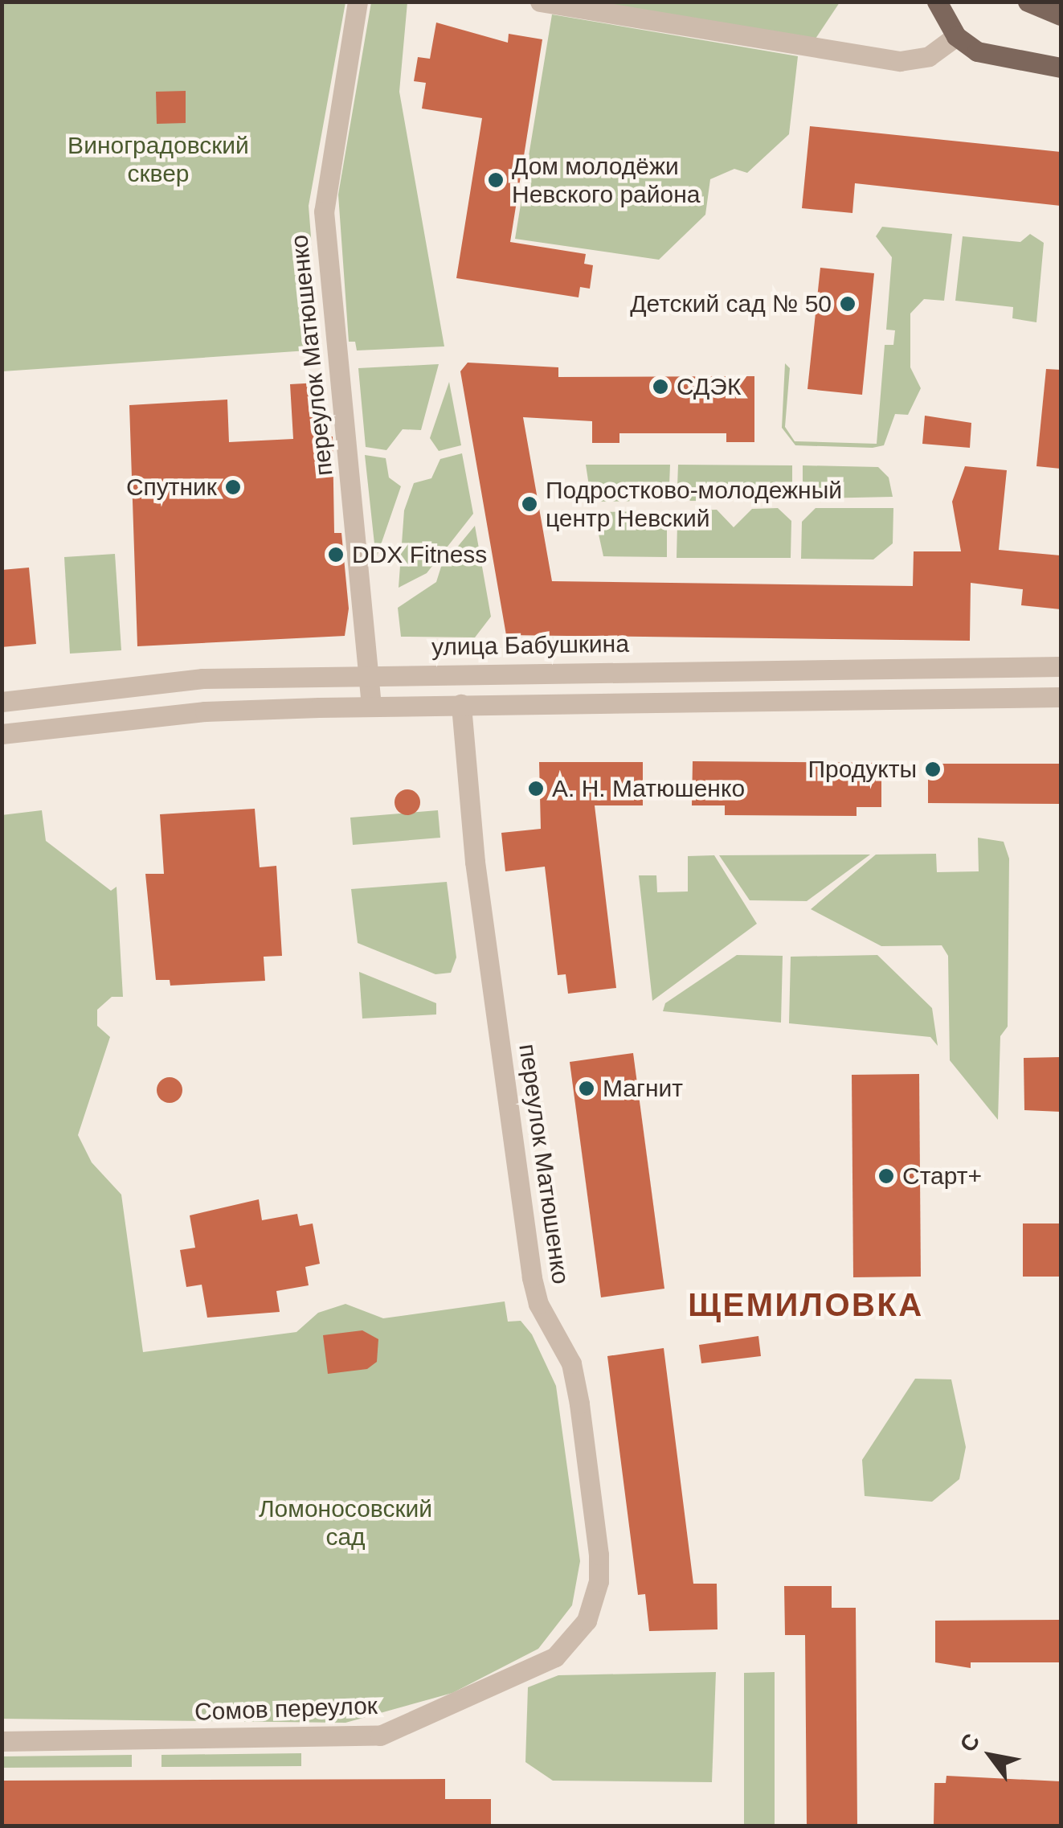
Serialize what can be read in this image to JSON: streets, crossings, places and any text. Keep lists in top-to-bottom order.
{
  "streets": {
    "street": ["переулок Матюшенко", "улица Бабушкина", "Сомов переулок"]
  },
  "crossings": [
    ["переулок Матюшенко", "улица Бабушкина"],
    ["переулок Матюшенко", "Сомов переулок"]
  ],
  "districts": ["ЩЕМИЛОВКА"],
  "parks": ["Виноградовский сквер", "Ломоносовский сад"],
  "places": [
    "Дом молодёжи Невского района",
    "Детский сад № 50",
    "СДЭК",
    "Спутник",
    "Подростково-молодежный центр Невский",
    "DDX Fitness",
    "Продукты",
    "А. Н. Матюшенко",
    "Магнит",
    "Старт+"
  ],
  "north": "top left"
}
